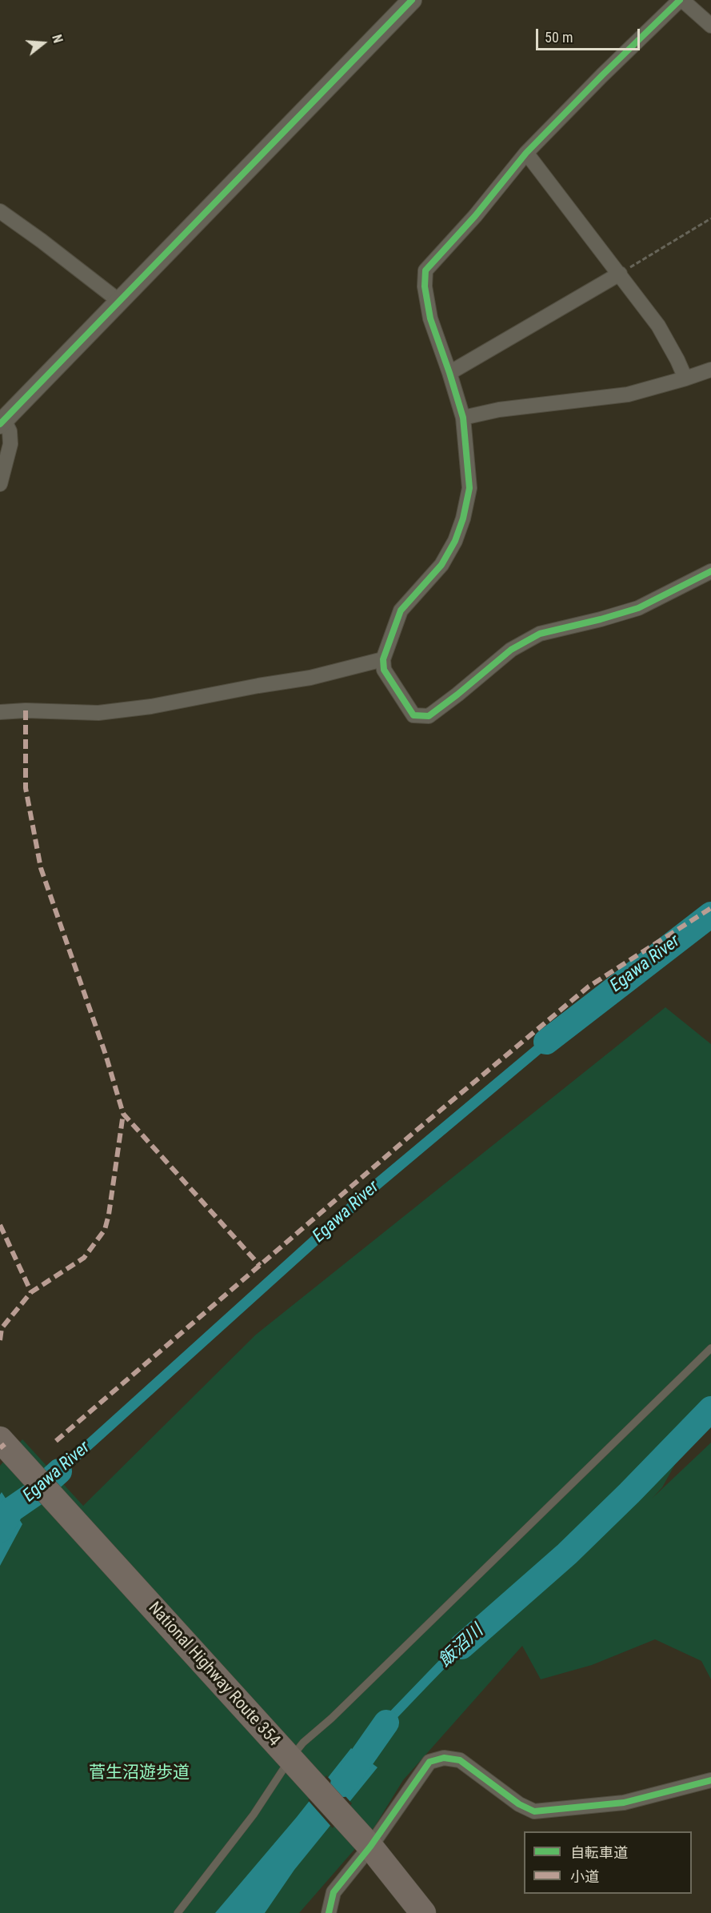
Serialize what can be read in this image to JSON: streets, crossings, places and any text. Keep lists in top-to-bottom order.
{
  "streets": {
    "highway": ["National Highway Route 354"]
  },
  "water": ["Egawa River", "飯沼川"],
  "parks": ["菅生沼遊歩道"],
  "legend": ["自転車道", "小道"],
  "scale_bar": "50 m",
  "north": "right"
}
